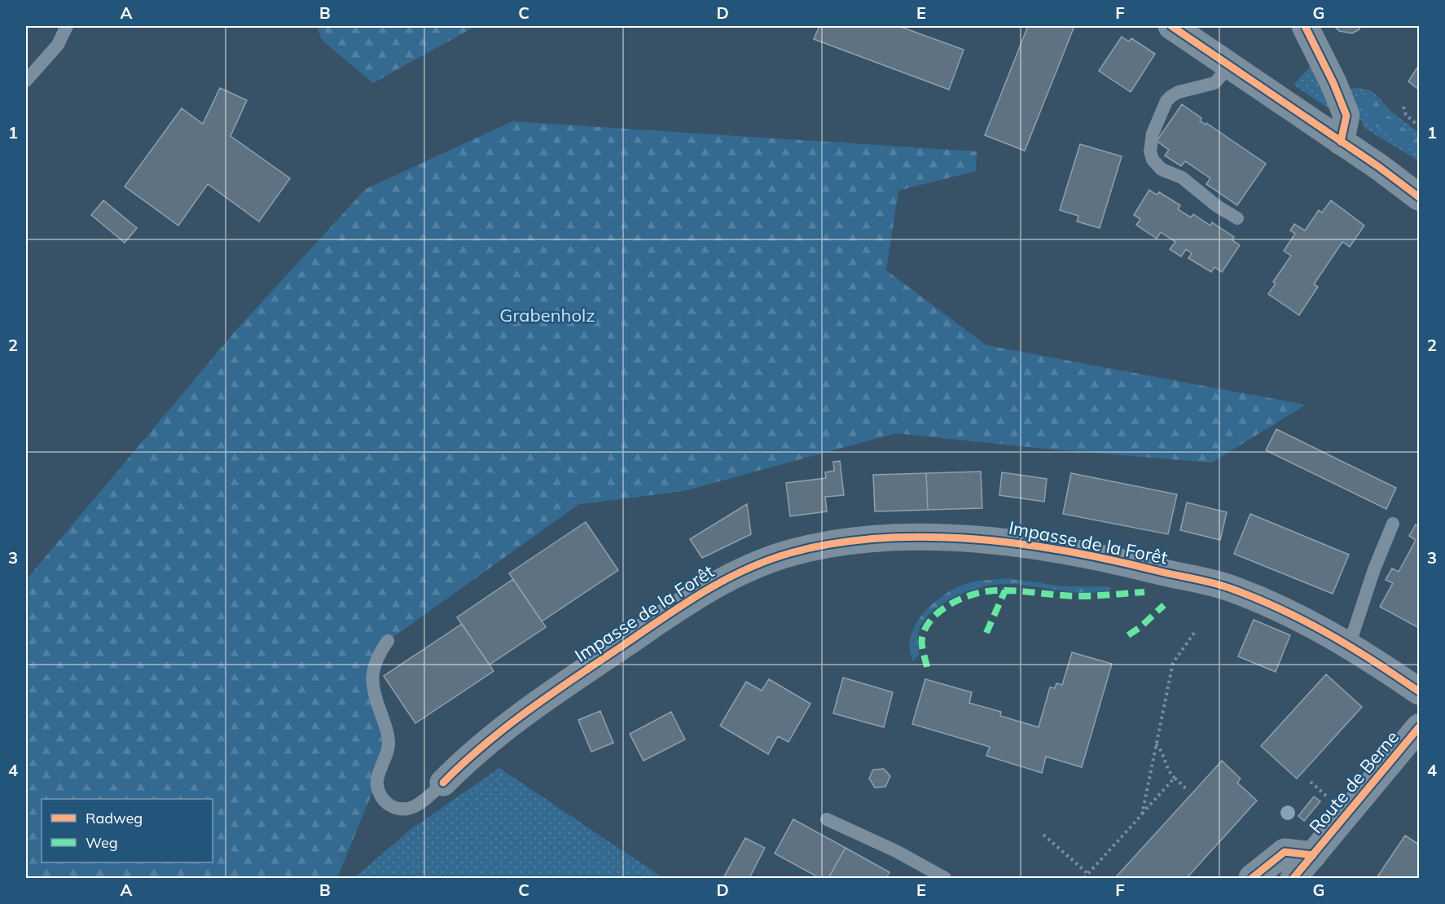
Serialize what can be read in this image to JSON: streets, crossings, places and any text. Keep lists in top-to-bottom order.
{
  "streets": {
    "main road": ["Route de Berne"],
    "street": ["Impasse de la Forêt"]
  },
  "parks": ["Grabenholz"],
  "legend": ["Radweg", "Weg"],
  "grid": {
    "columns": [
      "A",
      "B",
      "C",
      "D",
      "E",
      "F",
      "G"
    ],
    "rows": [
      "1",
      "2",
      "3",
      "4"
    ]
  }
}
